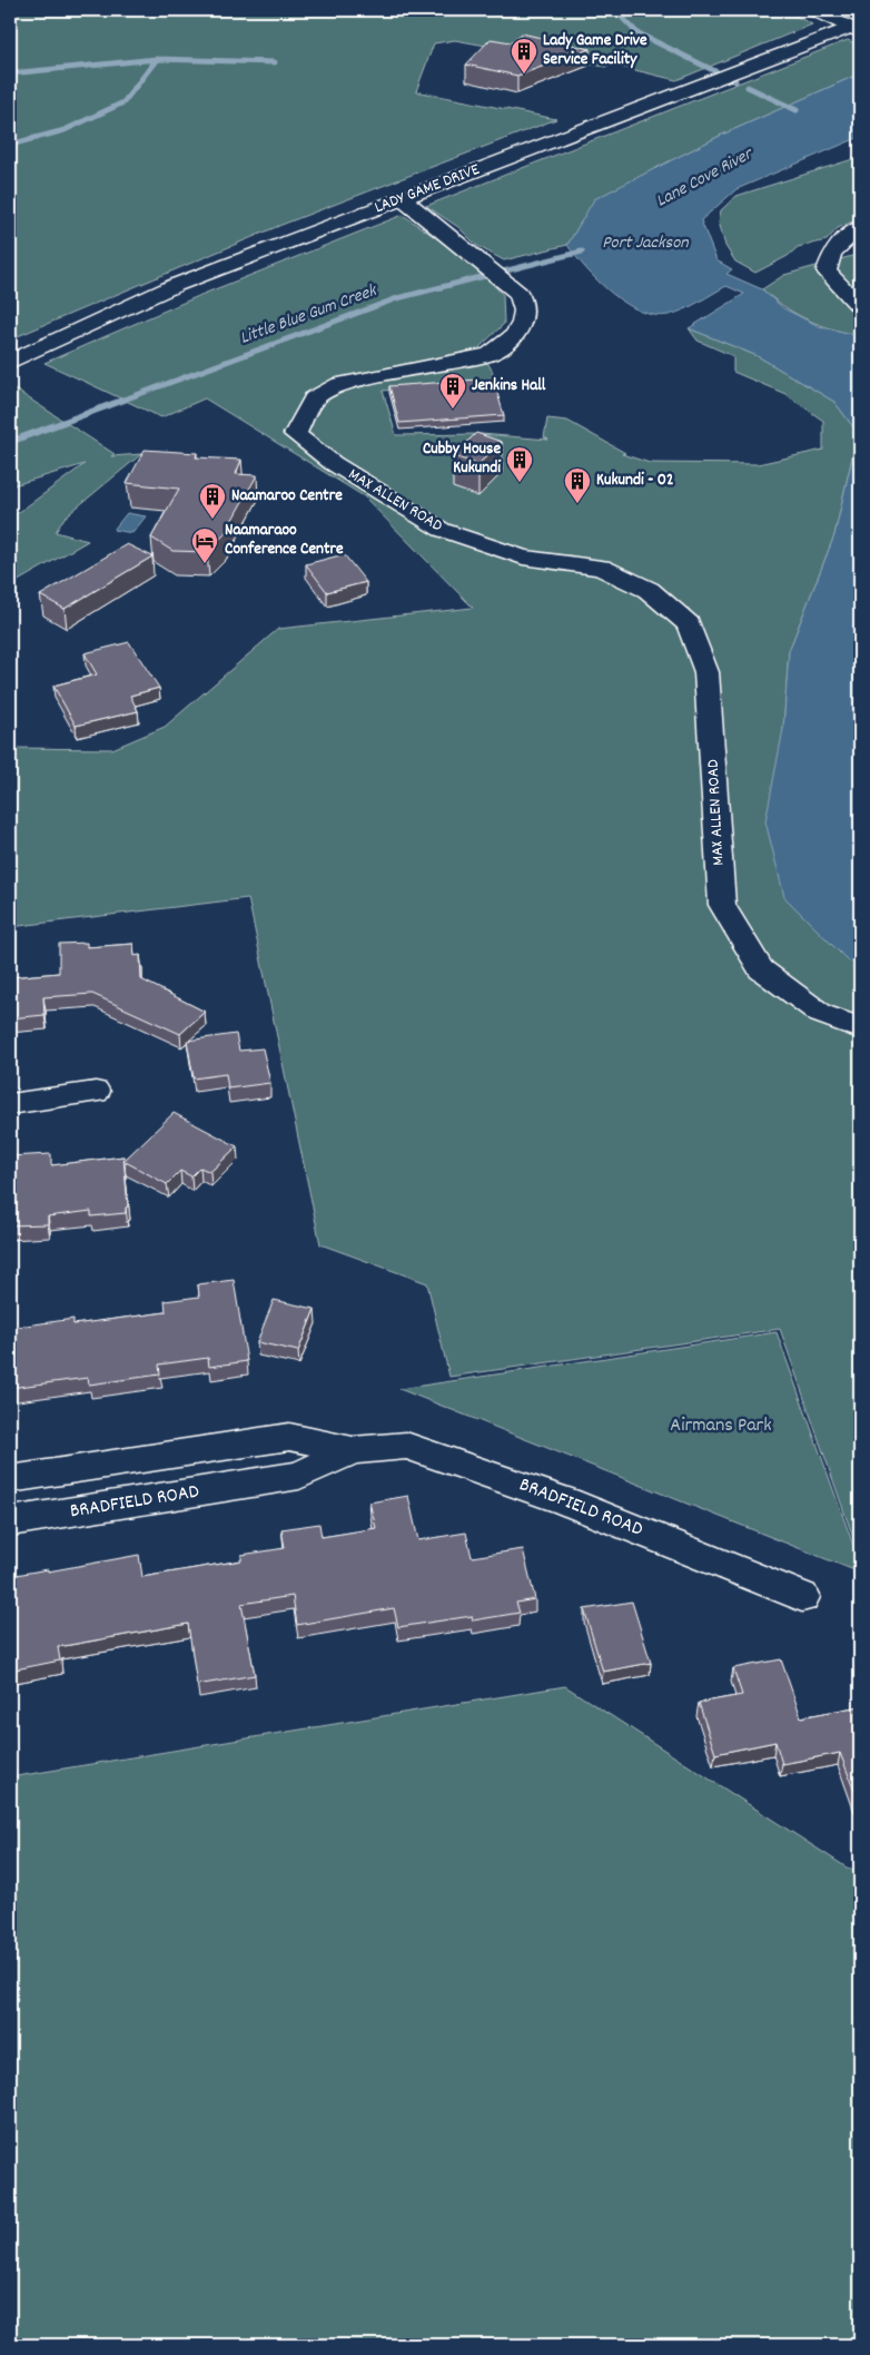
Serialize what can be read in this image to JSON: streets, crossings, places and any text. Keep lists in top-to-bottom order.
{
  "streets": {
    "street": ["LADY GAME DRIVE", "MAX ALLEN ROAD", "BRADFIELD ROAD"]
  },
  "crossings": [
    ["LADY GAME DRIVE", "MAX ALLEN ROAD"]
  ],
  "water": ["Lane Cove River", "Port Jackson", "Little Blue Gum Creek"],
  "parks": ["Airmans Park"],
  "places": {
    "building": [
      "Lady Game Drive Service Facility",
      "Jenkins Hall",
      "Cubby House Kukundi",
      "Kukundi - 02",
      "Naamaroo Centre"
    ],
    "hotel": ["Naamaraoo Conference Centre"]
  }
}
